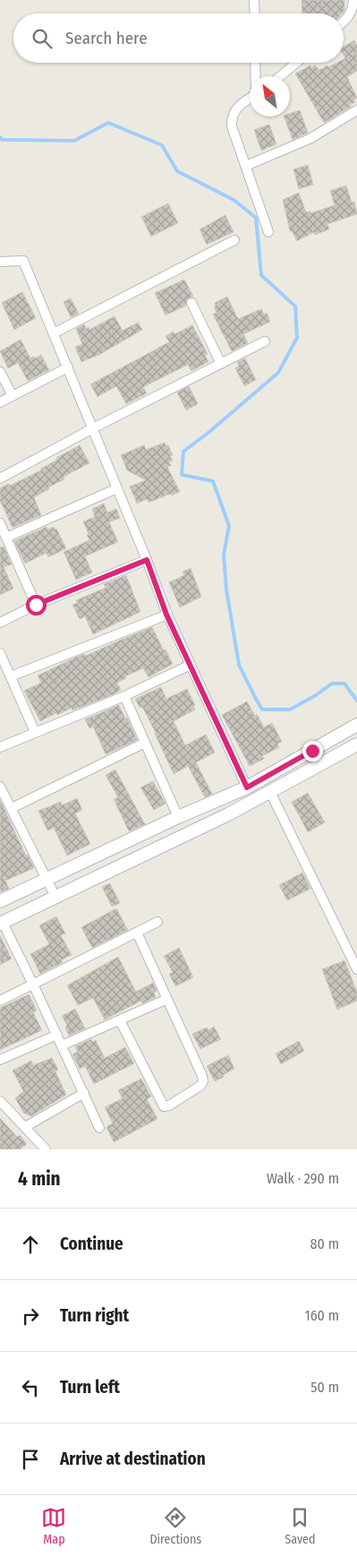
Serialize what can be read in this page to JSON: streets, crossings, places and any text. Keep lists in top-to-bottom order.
{
  "north": "top left",
  "page": {
    "search": "Search here",
    "heading": ["4 min", "Walk · 290 m"],
    "list": [
      ["Continue", "80 m"],
      ["Turn right", "160 m"],
      ["Turn left", "50 m"],
      "Arrive at destination"
    ],
    "nav": ["Map", "Directions", "Saved"]
  }
}
